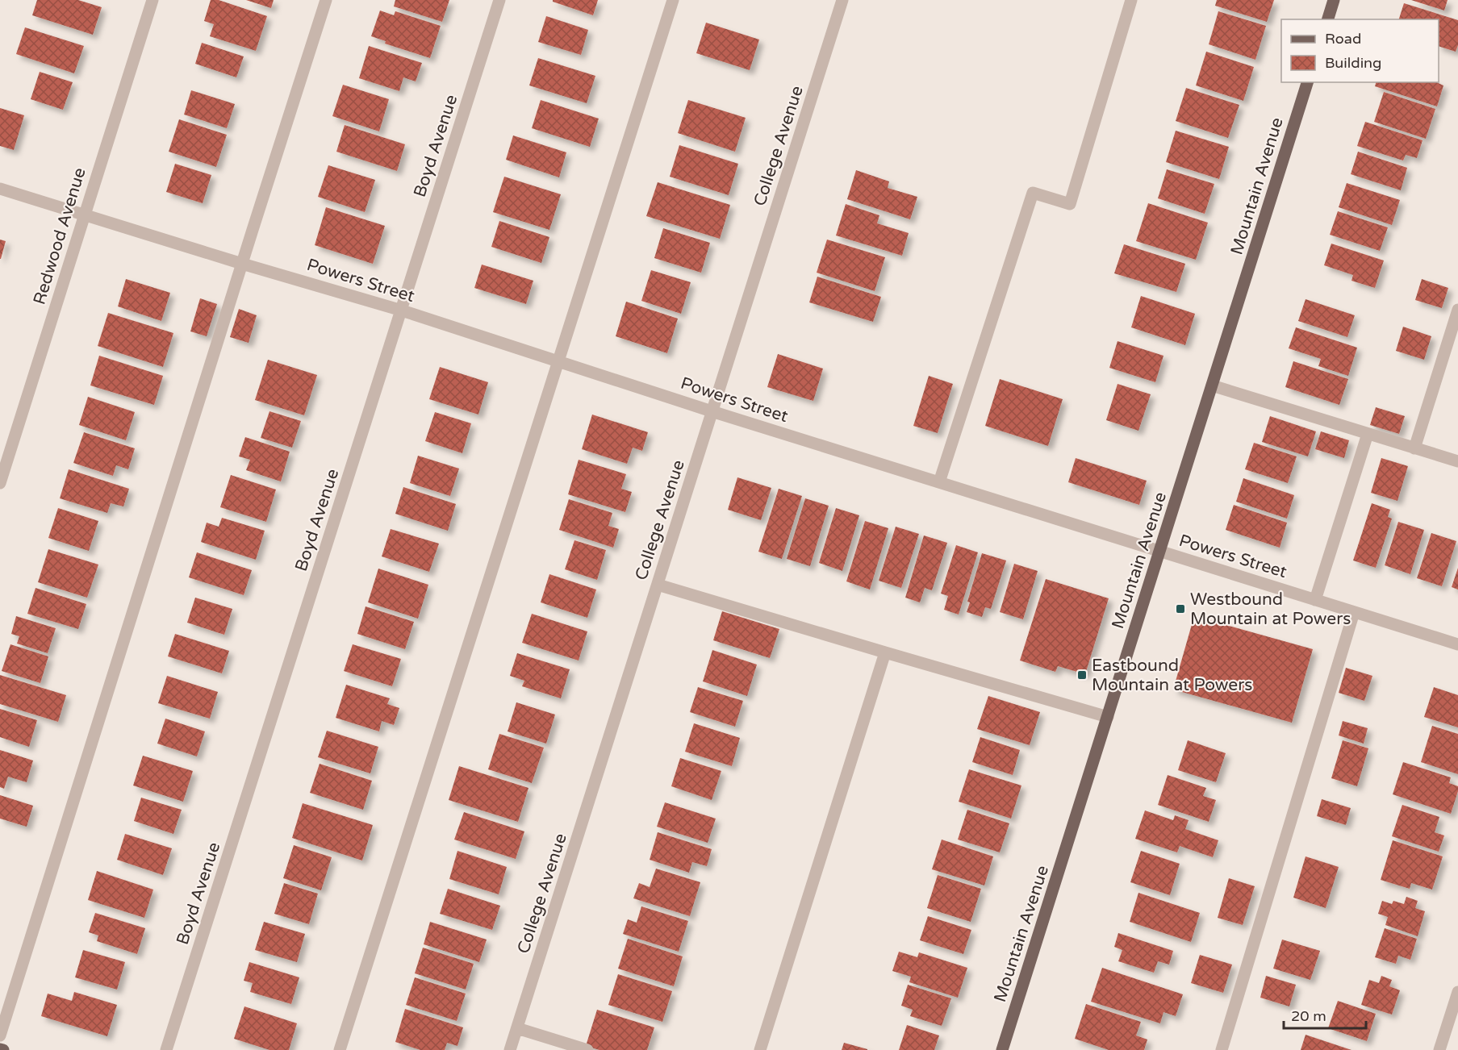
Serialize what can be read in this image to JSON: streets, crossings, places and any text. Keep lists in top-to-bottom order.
{
  "streets": {
    "main road": ["Mountain Avenue"],
    "street": [
      "Boyd Avenue",
      "College Avenue",
      "Redwood Avenue",
      "Powers Street"
    ]
  },
  "crossings": [
    ["Boyd Avenue", "Powers Street"],
    ["College Avenue", "Powers Street"],
    ["Mountain Avenue", "Powers Street"],
    ["Redwood Avenue", "Powers Street"]
  ],
  "places": {
    "transit": ["Westbound Mountain at Powers", "Eastbound Mountain at Powers"]
  },
  "legend": ["Road", "Building"],
  "scale_bar": "20 m"
}
